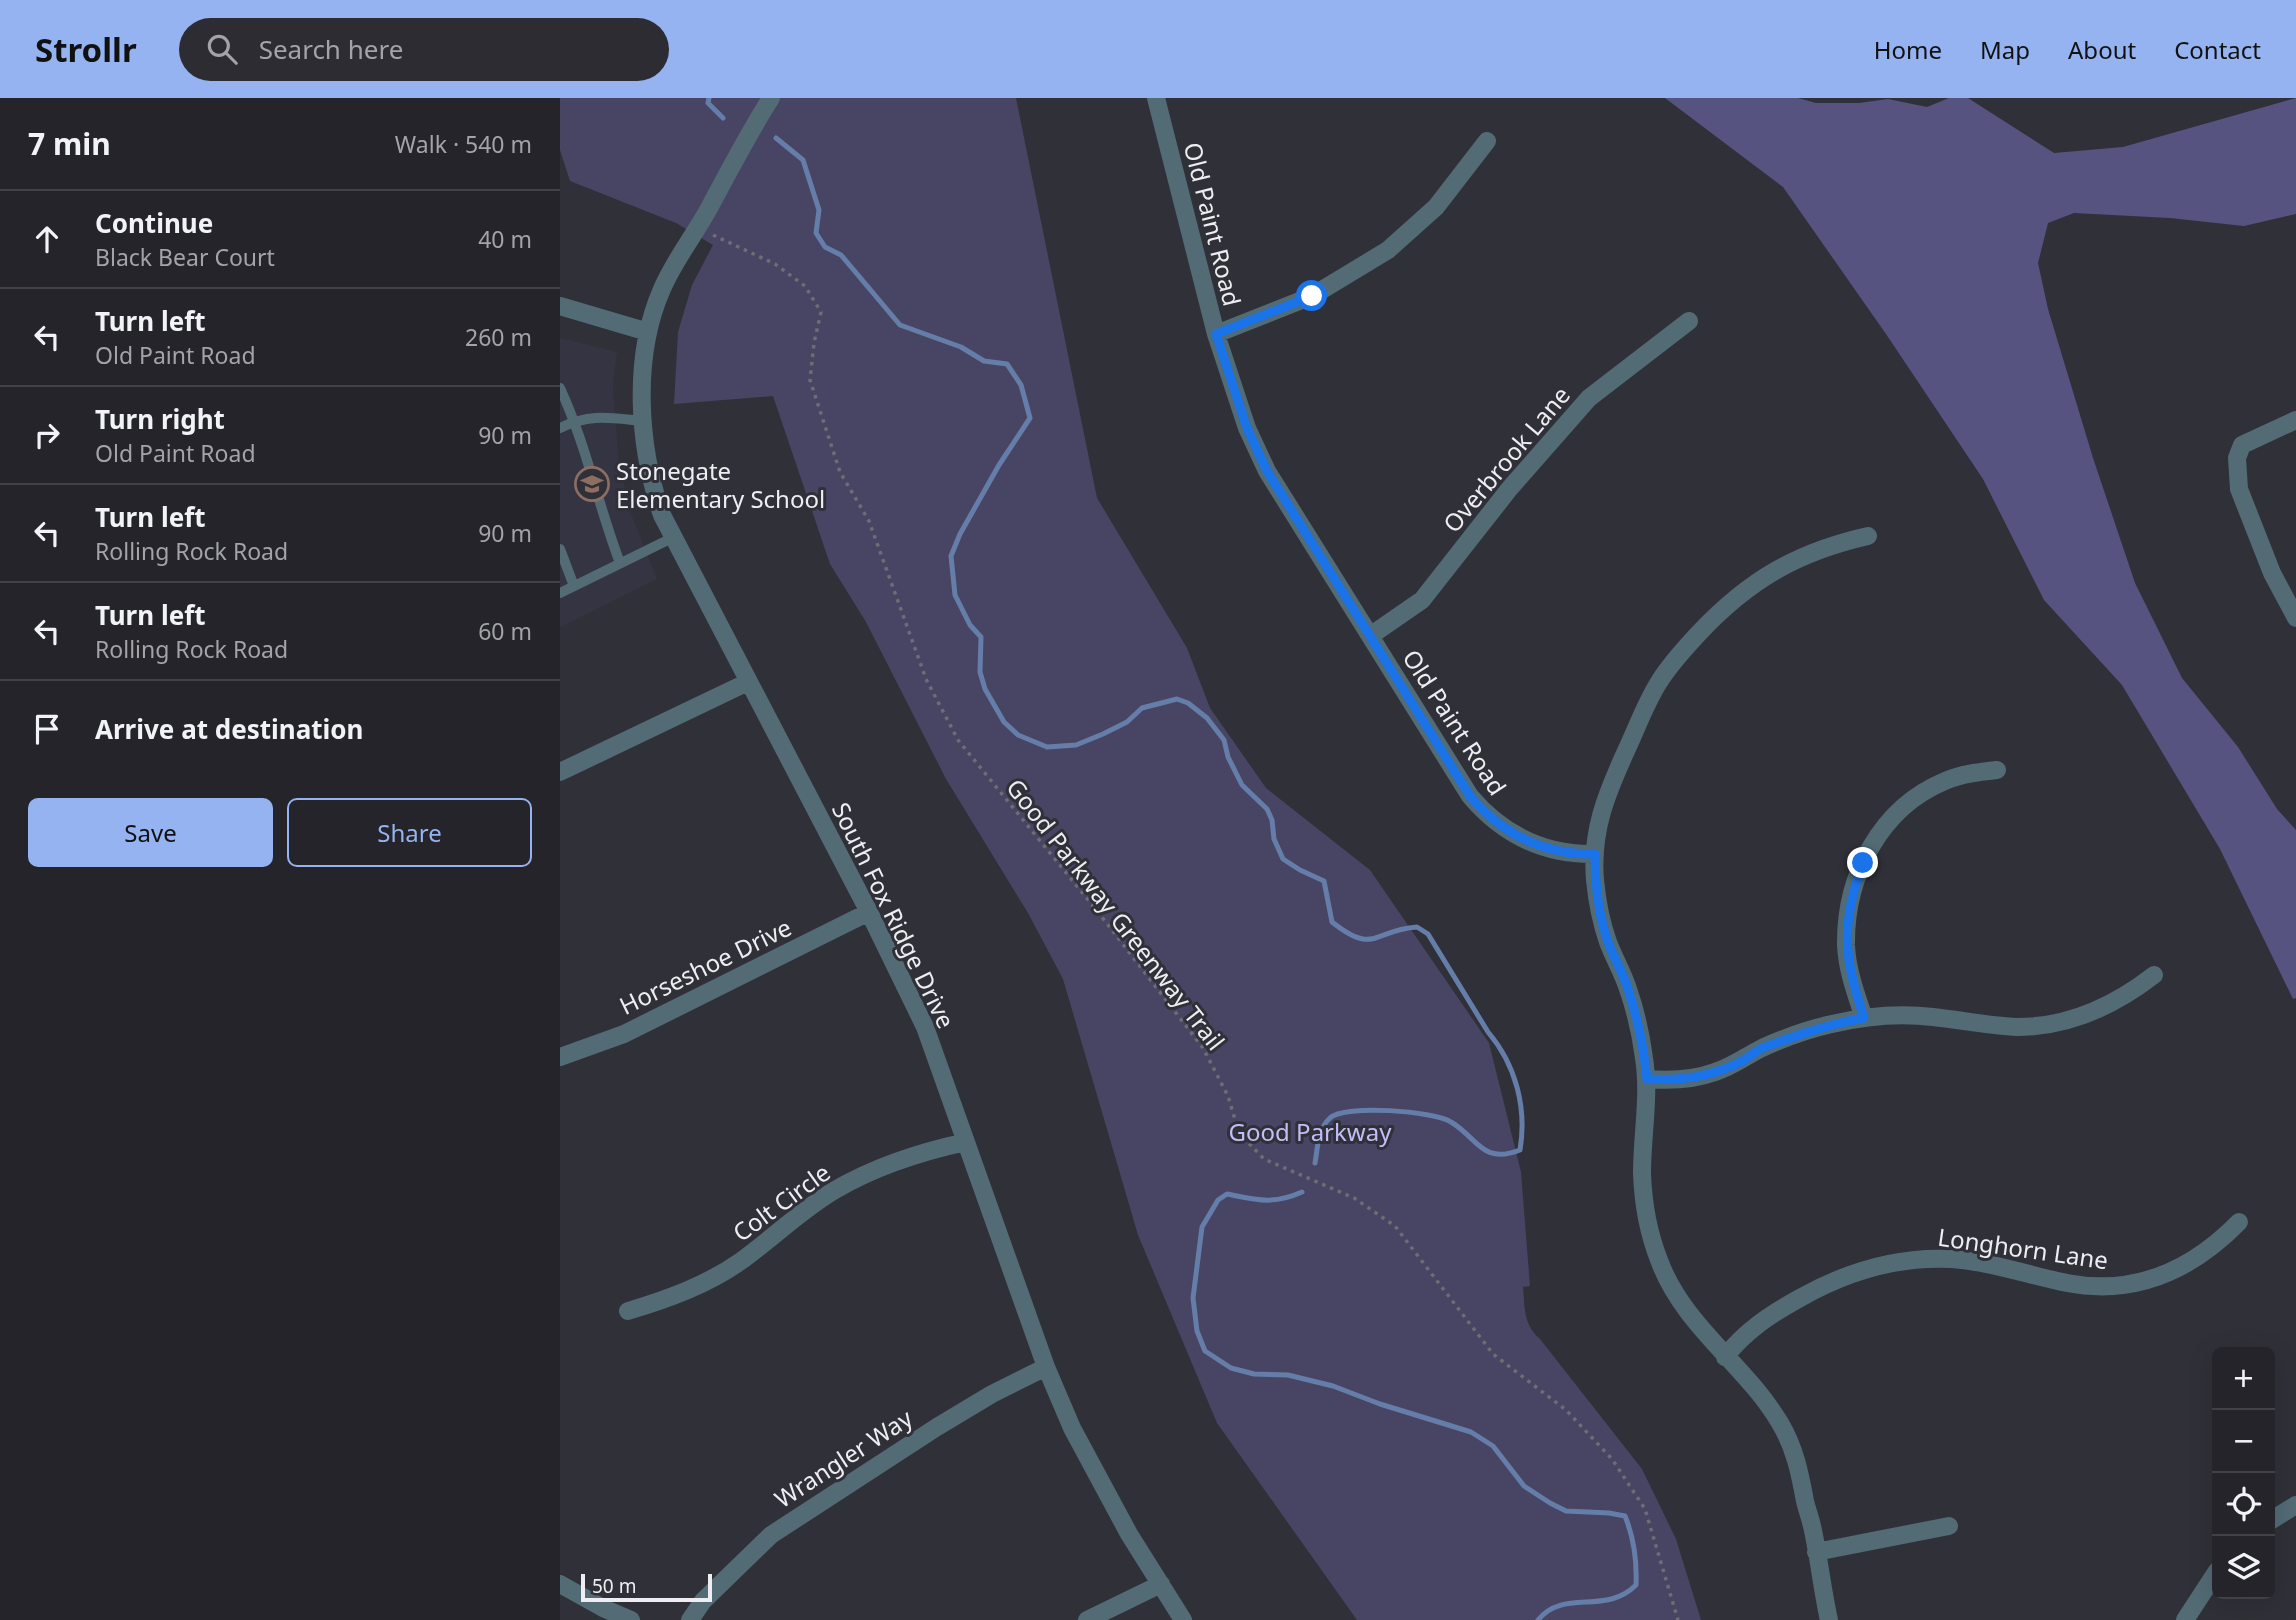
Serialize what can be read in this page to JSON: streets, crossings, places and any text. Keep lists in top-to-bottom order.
{
  "streets": {
    "street": [
      "Old Paint Road",
      "Overbrook Lane",
      "South Fox Ridge Drive",
      "Horseshoe Drive",
      "Colt Circle",
      "Longhorn Lane",
      "Wrangler Way"
    ],
    "path": ["Good Parkway Greenway Trail"]
  },
  "crossings": [
    ["Old Paint Road", "Overbrook Lane"],
    ["Good Parkway Greenway Trail", "South Fox Ridge Drive"],
    ["South Fox Ridge Drive", "Horseshoe Drive"],
    ["South Fox Ridge Drive", "Colt Circle"],
    ["South Fox Ridge Drive", "Wrangler Way"]
  ],
  "parks": ["Good Parkway"],
  "places": {
    "school or university": ["Stonegate Elementary School"]
  },
  "scale_bar": "50 m",
  "page": {
    "header": "Strollr",
    "search": "Search here",
    "nav": [
      "Home",
      "Map",
      "About",
      "Contact"
    ],
    "heading": ["7 min", "Walk · 540 m"],
    "list": [
      ["Continue", "Black Bear Court", "40 m"],
      ["Turn left", "Old Paint Road", "260 m"],
      ["Turn right", "Old Paint Road", "90 m"],
      ["Turn left", "Rolling Rock Road", "90 m"],
      ["Turn left", "Rolling Rock Road", "60 m"],
      "Arrive at destination"
    ],
    "buttons": ["Save", "Share"],
    "map_buttons": ["+", "−"],
    "scale": "50 m"
  }
}
